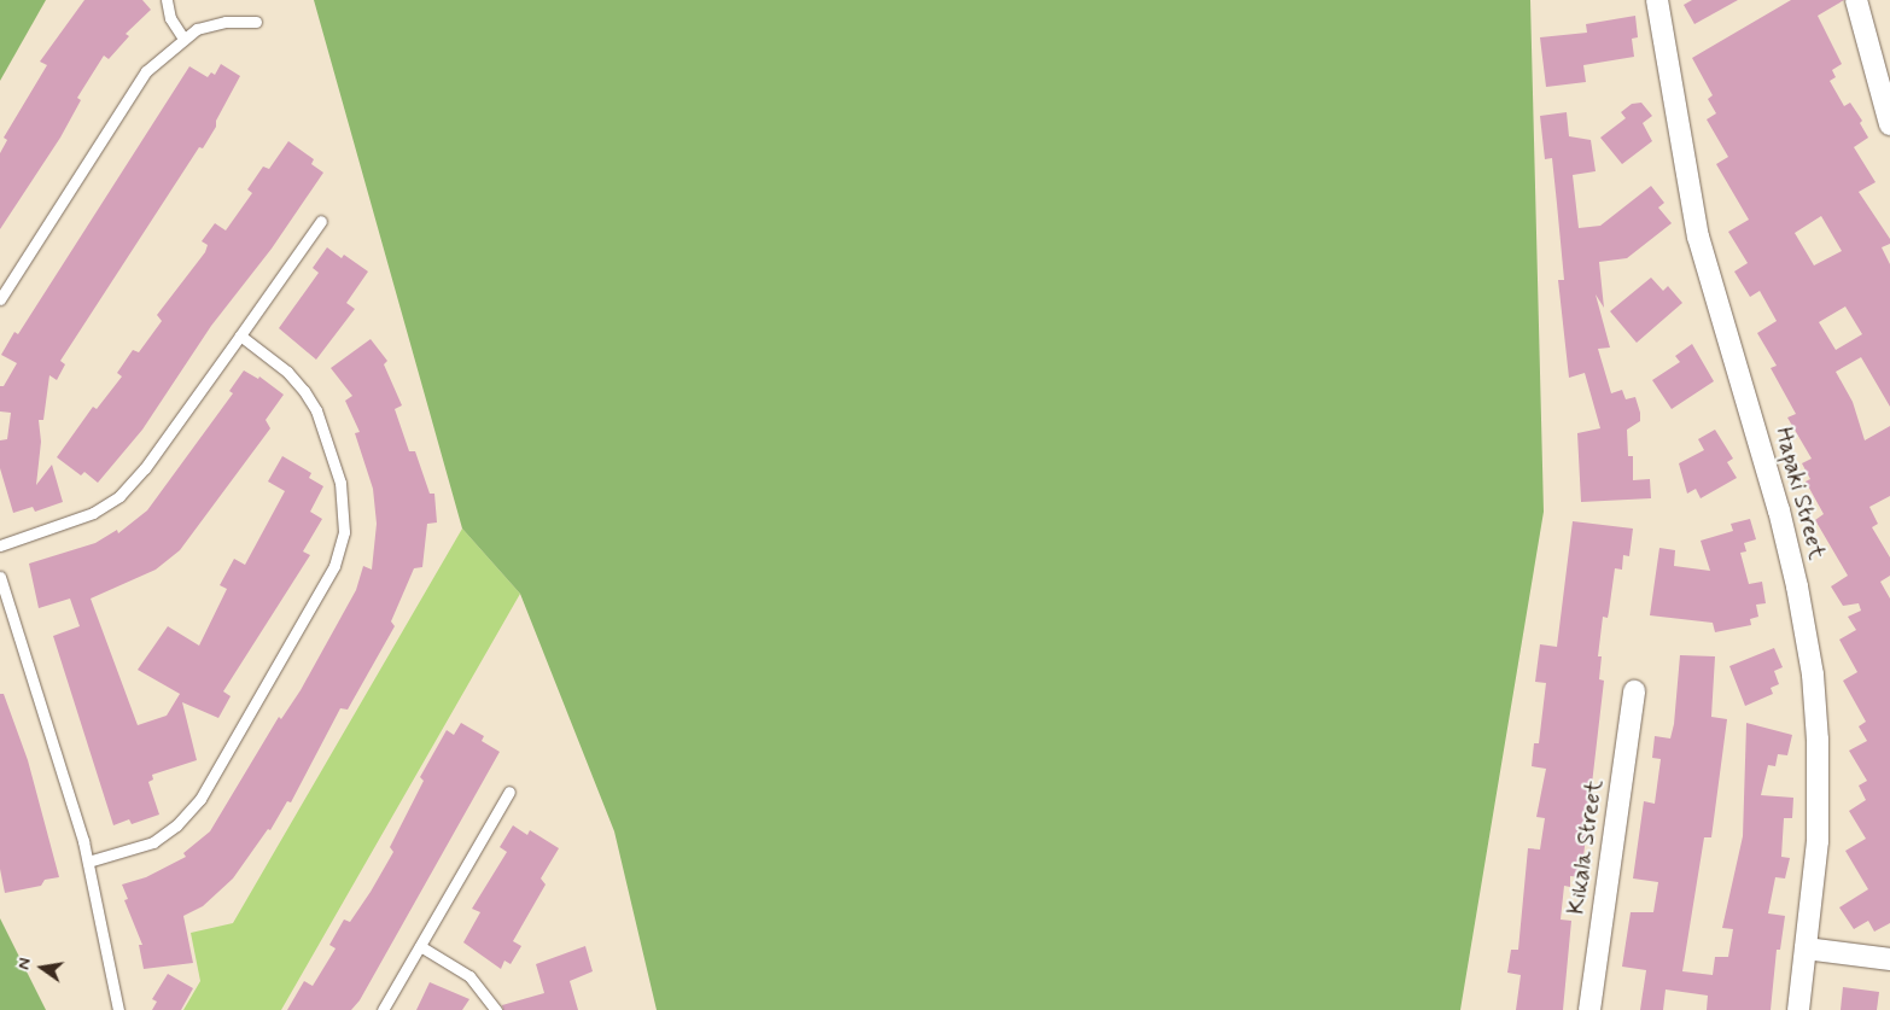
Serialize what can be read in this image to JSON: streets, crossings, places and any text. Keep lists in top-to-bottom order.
{
  "streets": {
    "street": ["Hapaki Street", "Kikala Street"]
  },
  "north": "left"
}
